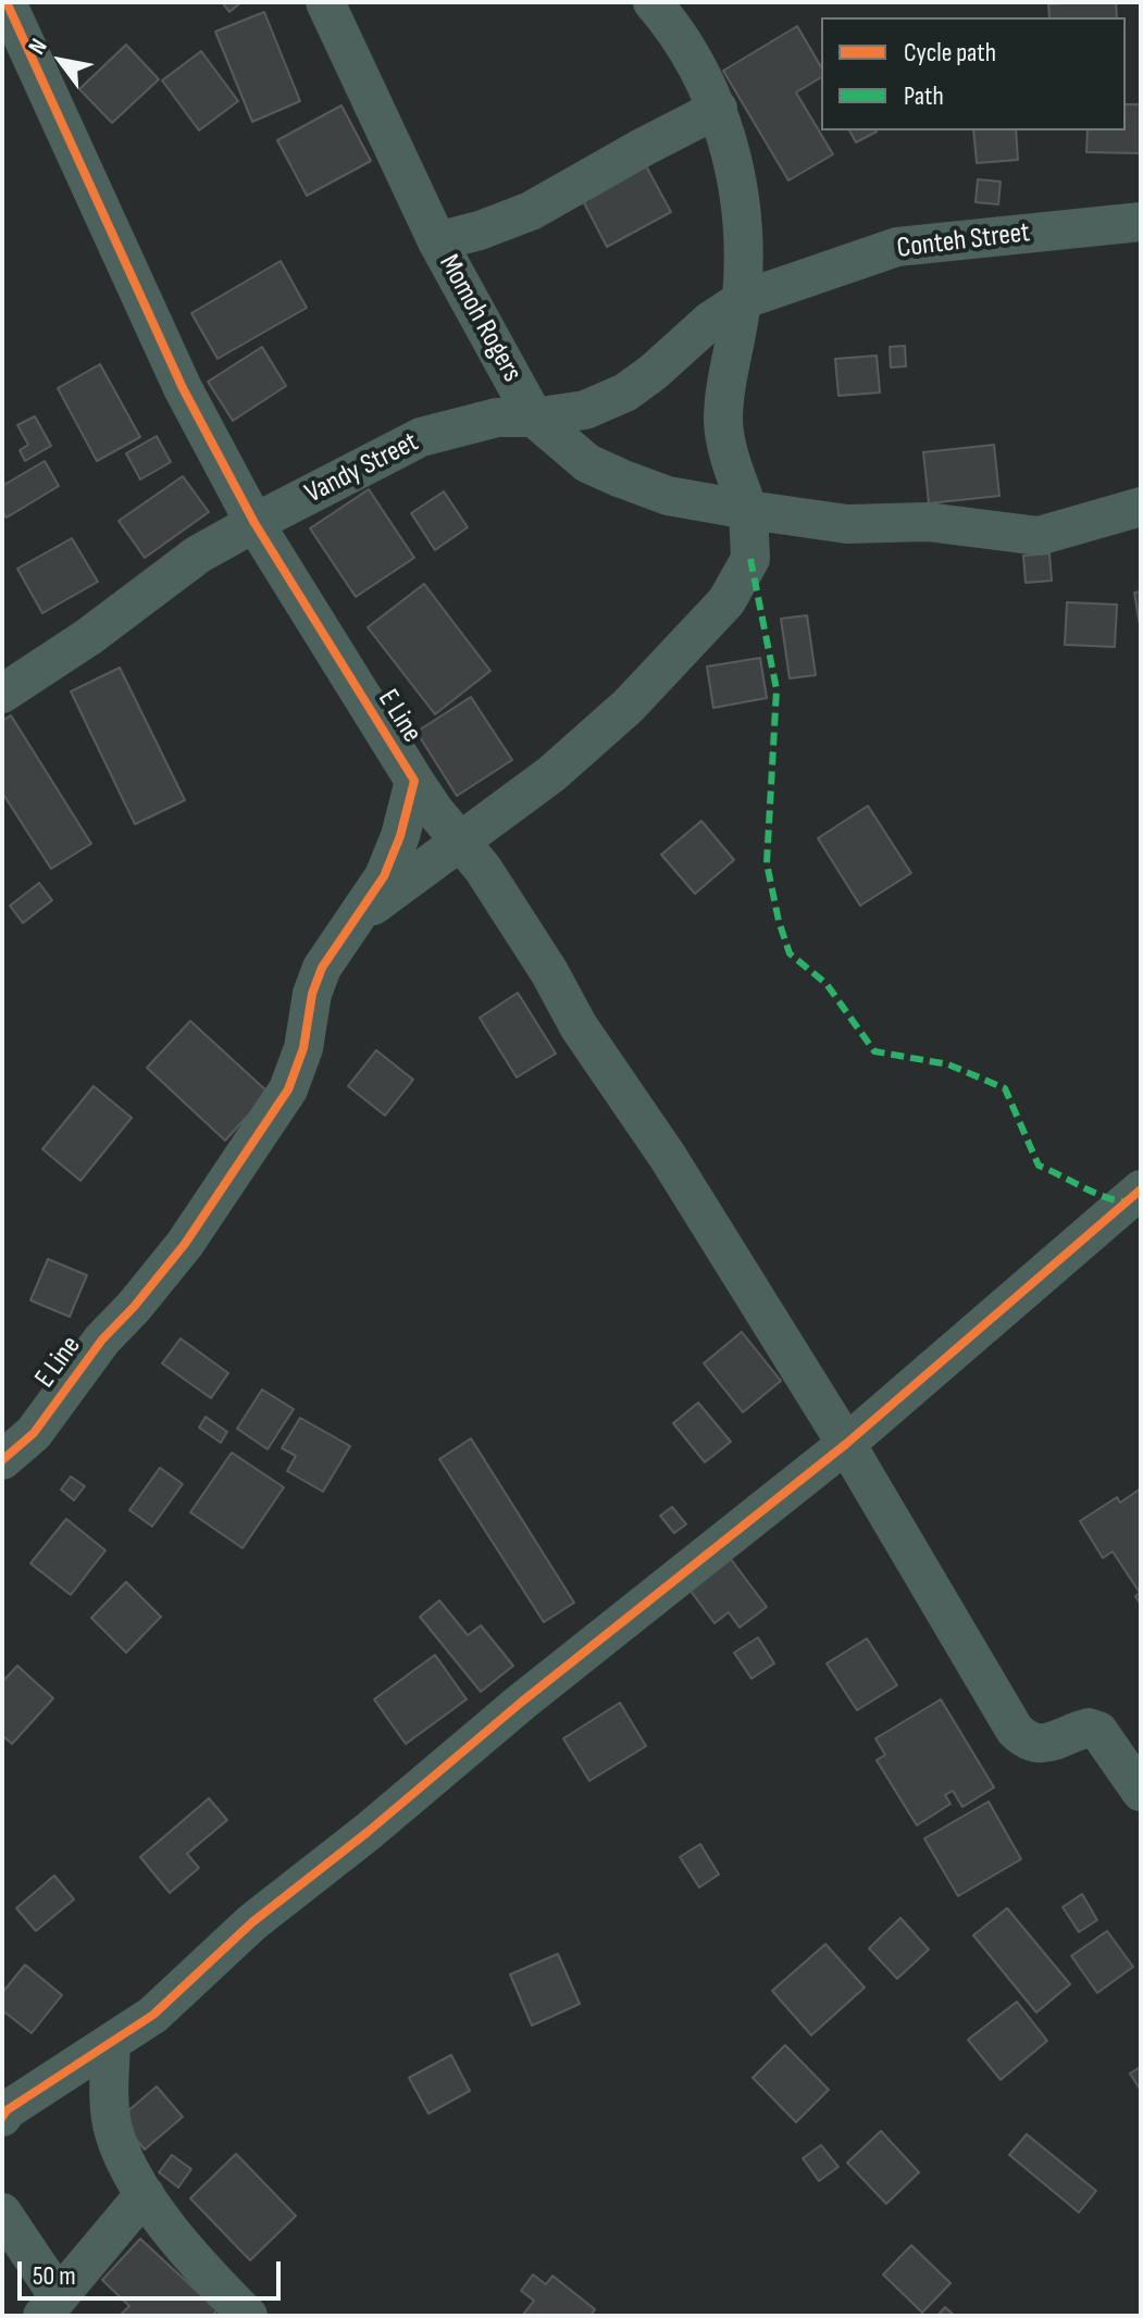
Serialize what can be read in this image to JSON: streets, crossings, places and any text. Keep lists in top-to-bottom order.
{
  "streets": {
    "street": [
      "Conteh Street",
      "Momoh Rogers",
      "Vandy Street",
      "E Line"
    ]
  },
  "crossings": [
    ["Conteh Street", "Vandy Street"],
    ["Momoh Rogers", "Vandy Street"],
    ["Vandy Street", "E Line"]
  ],
  "legend": ["Cycle path", "Path"],
  "scale_bar": "50 m",
  "north": "top left"
}
